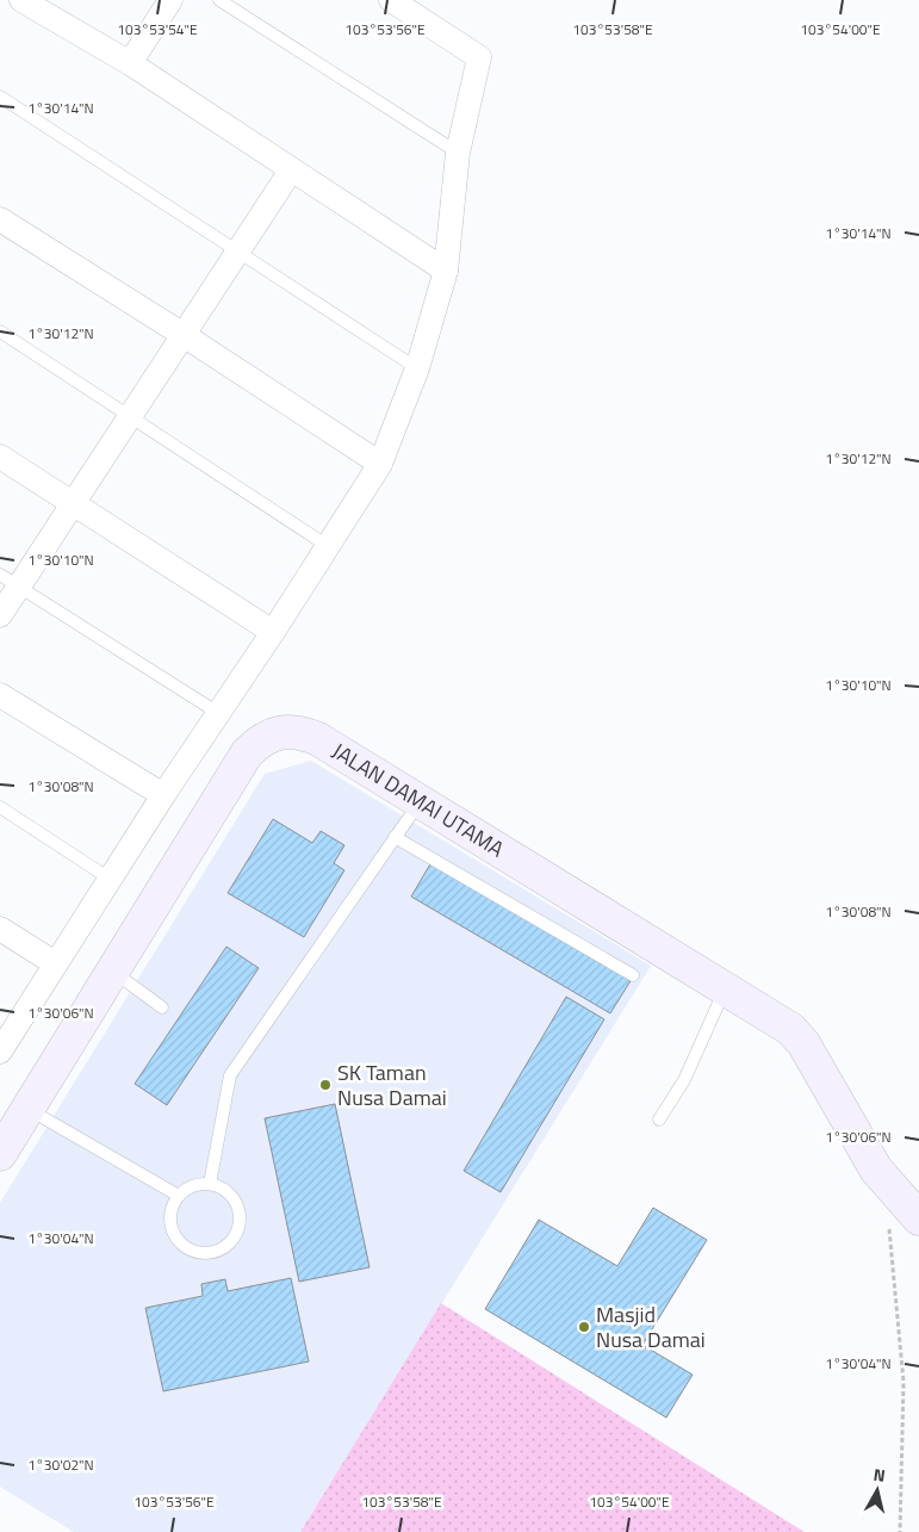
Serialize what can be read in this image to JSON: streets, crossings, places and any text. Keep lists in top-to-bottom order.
{
  "streets": {
    "street": ["JALAN DAMAI UTAMA"]
  },
  "places": ["SK Taman Nusa Damai", "Masjid Nusa Damai"],
  "north": "top",
  "coordinates": [
    "103°53'54\"E",
    "103°53'56\"E",
    "103°53'58\"E",
    "103°54'00\"E",
    "1°30'14\"N",
    "1°30'12\"N",
    "1°30'10\"N",
    "1°30'08\"N",
    "1°30'06\"N",
    "1°30'04\"N",
    "1°30'02\"N"
  ]
}
